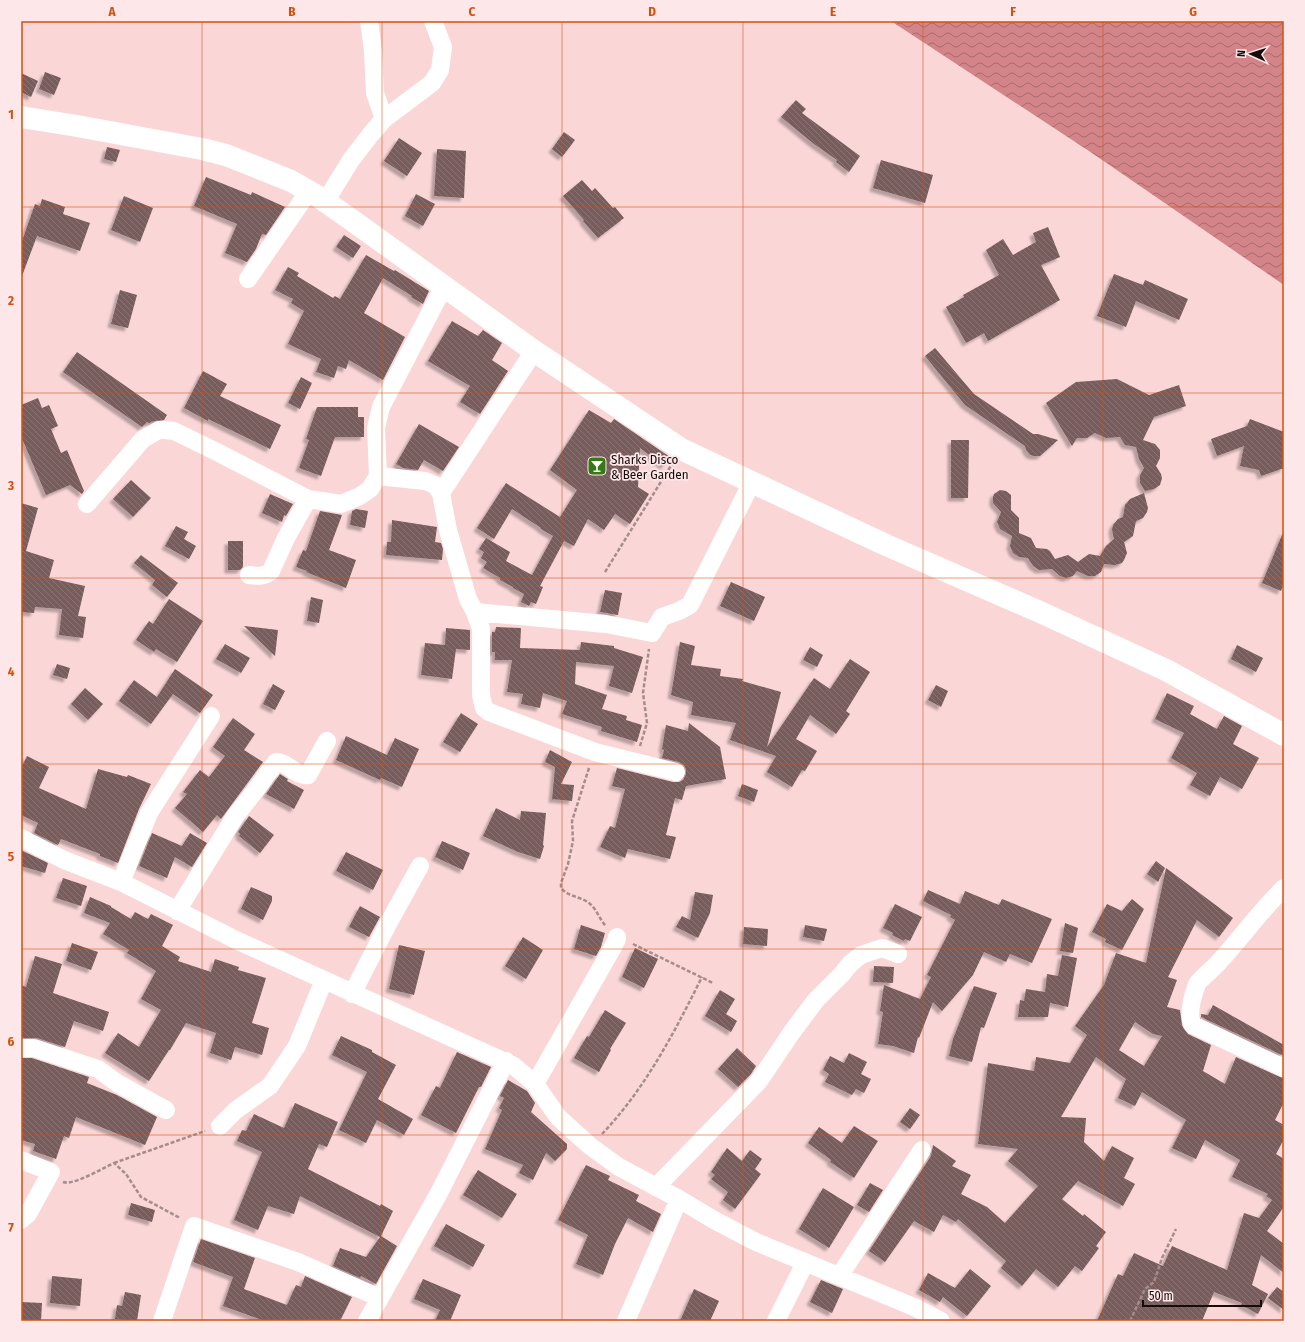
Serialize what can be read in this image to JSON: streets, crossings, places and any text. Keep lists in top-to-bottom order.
{
  "places": {
    "bar": ["Sharks Disco & Beer Garden"]
  },
  "scale_bar": "50 m",
  "north": "left",
  "grid": {
    "columns": [
      "A",
      "B",
      "C",
      "D",
      "E",
      "F",
      "G"
    ],
    "rows": [
      "1",
      "2",
      "3",
      "4",
      "5",
      "6",
      "7"
    ]
  }
}
